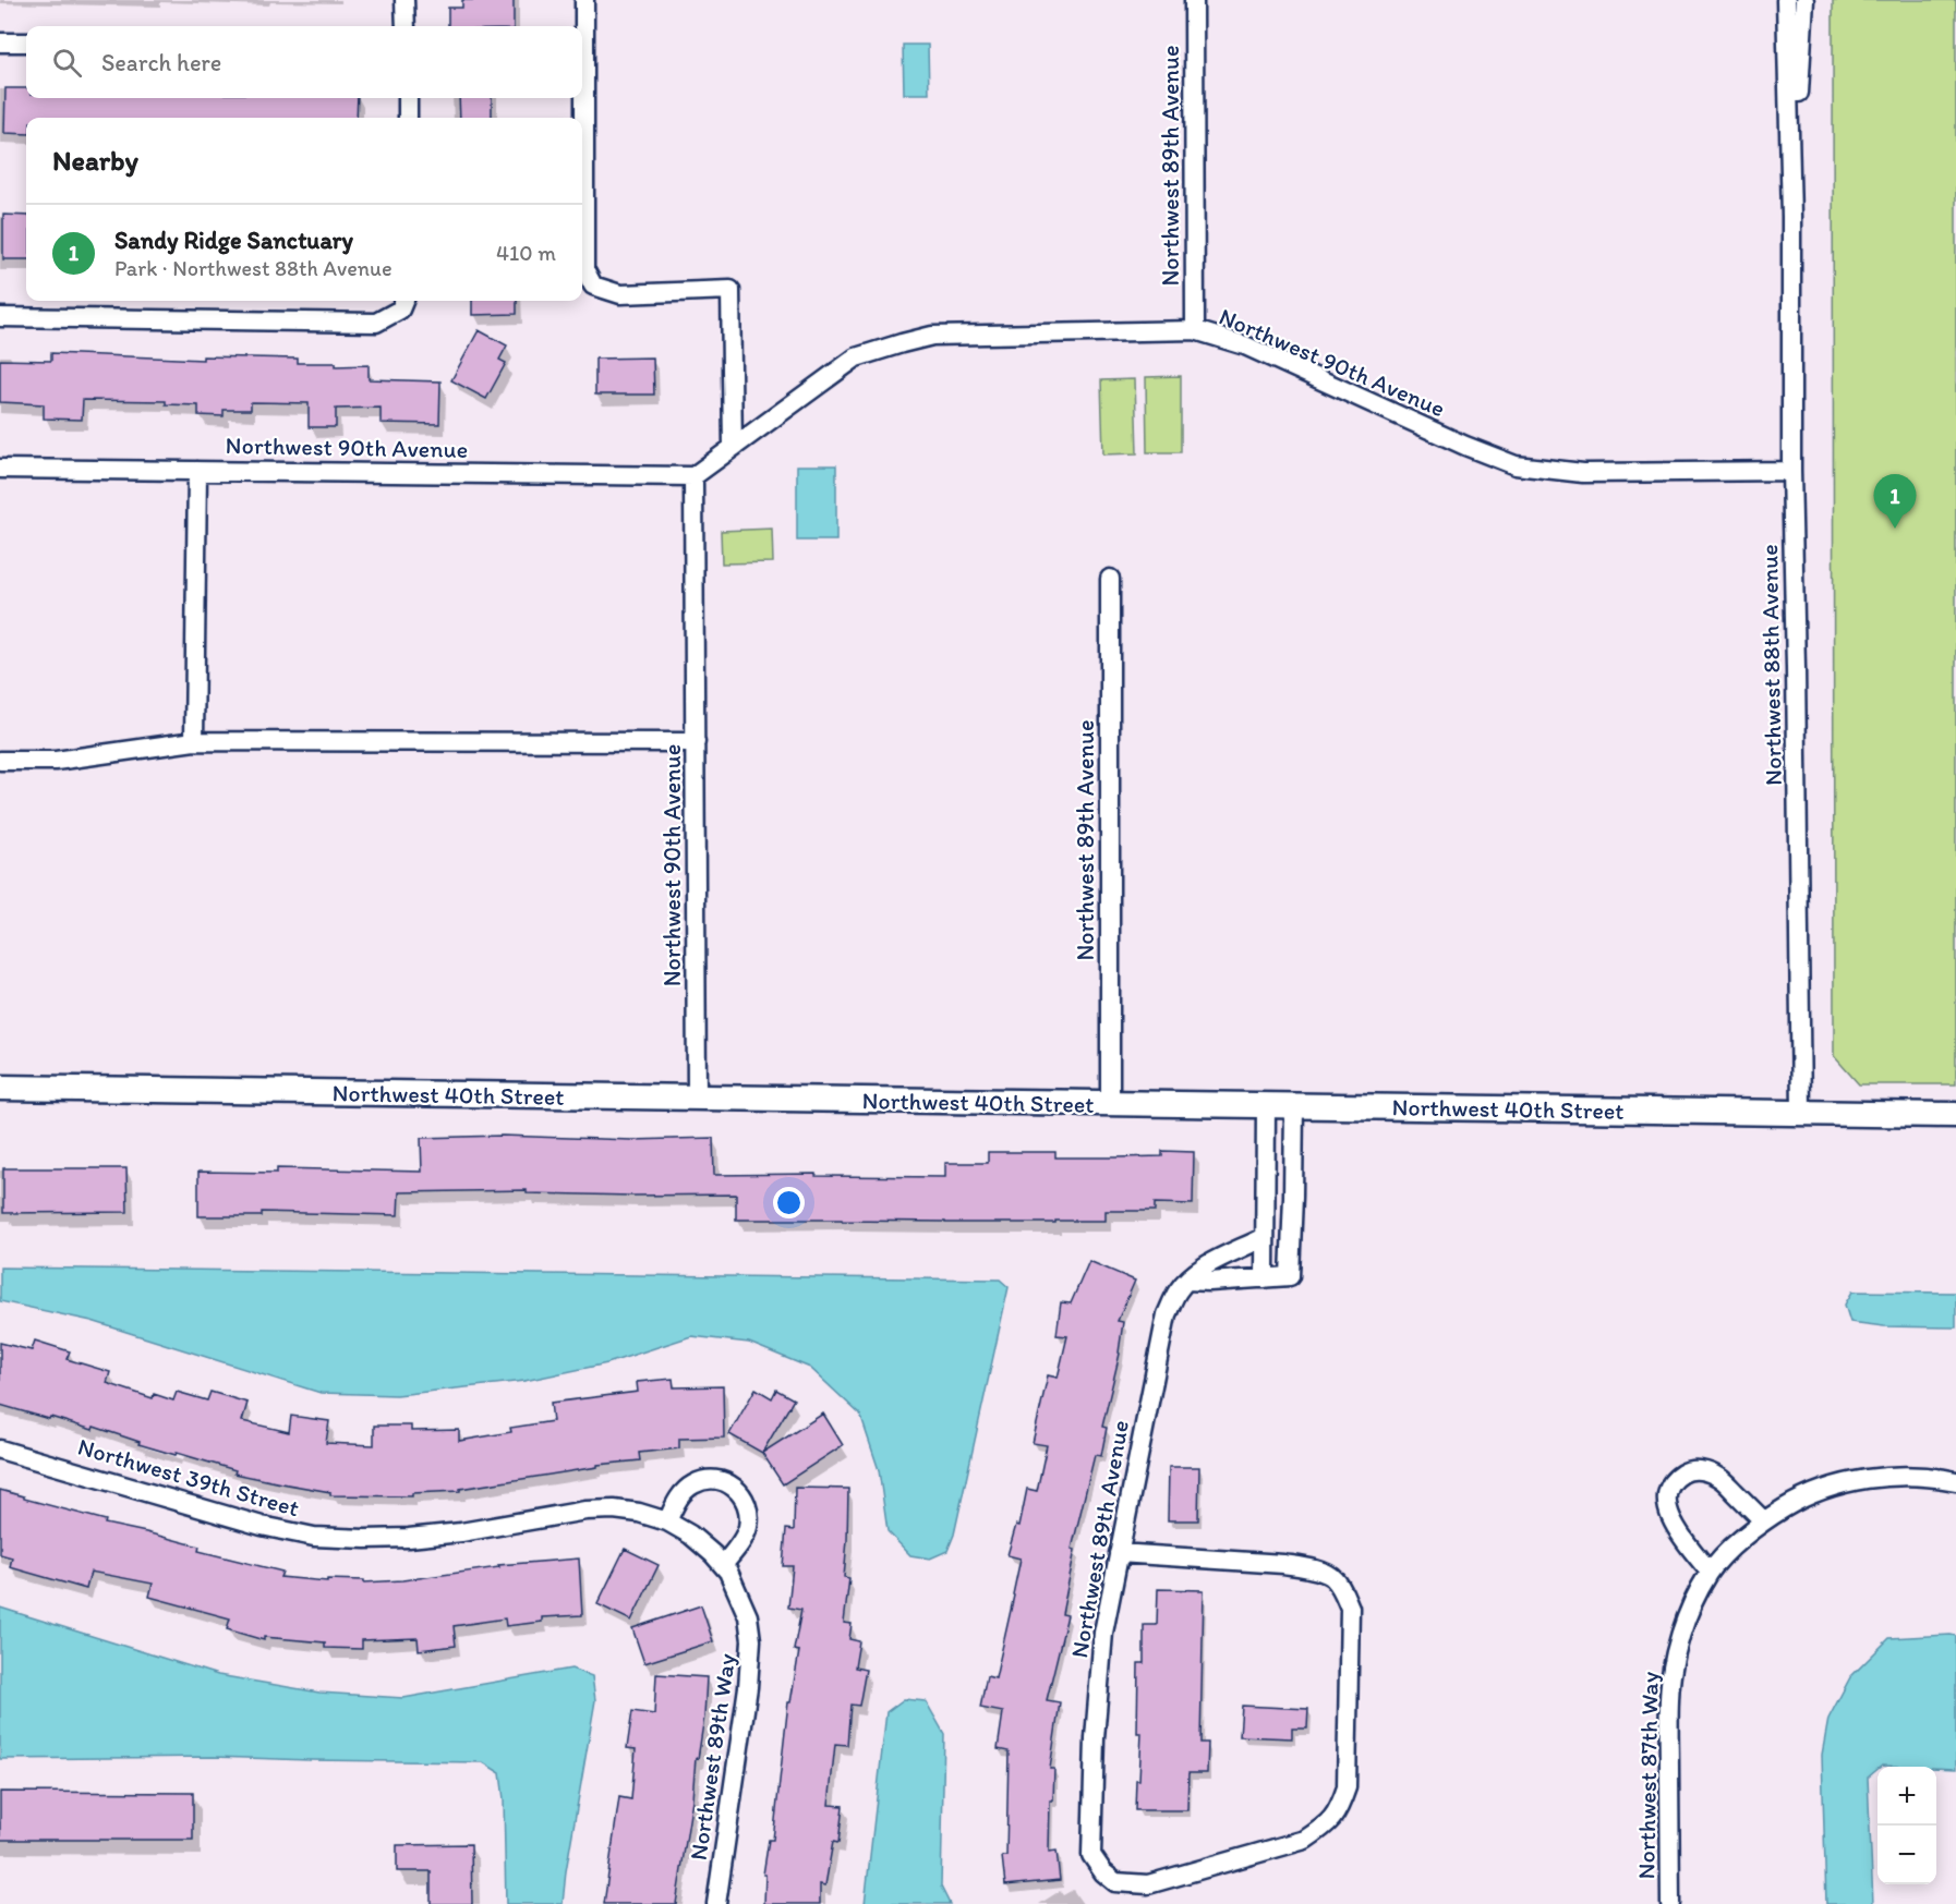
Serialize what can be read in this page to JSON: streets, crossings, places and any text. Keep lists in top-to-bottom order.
{
  "streets": {
    "street": [
      "Northwest 89th Avenue",
      "Northwest 90th Avenue",
      "Northwest 88th Avenue",
      "Northwest 40th Street",
      "Northwest 39th Street",
      "Northwest 89th Way",
      "Northwest 87th Way"
    ]
  },
  "crossings": [
    ["Northwest 89th Avenue", "Northwest 90th Avenue"],
    ["Northwest 89th Avenue", "Northwest 40th Street"],
    ["Northwest 90th Avenue", "Northwest 88th Avenue"],
    ["Northwest 90th Avenue", "Northwest 40th Street"],
    ["Northwest 88th Avenue", "Northwest 40th Street"],
    ["Northwest 39th Street", "Northwest 89th Way"]
  ],
  "page": {
    "search": "Search here",
    "heading": "Nearby",
    "list": [
      {
        "mark": "1",
        "name": "Sandy Ridge Sanctuary",
        "note": "Park · Northwest 88th Avenue",
        "value": "410 m"
      }
    ],
    "pins": "1",
    "map_buttons": ["+", "−"]
  }
}
